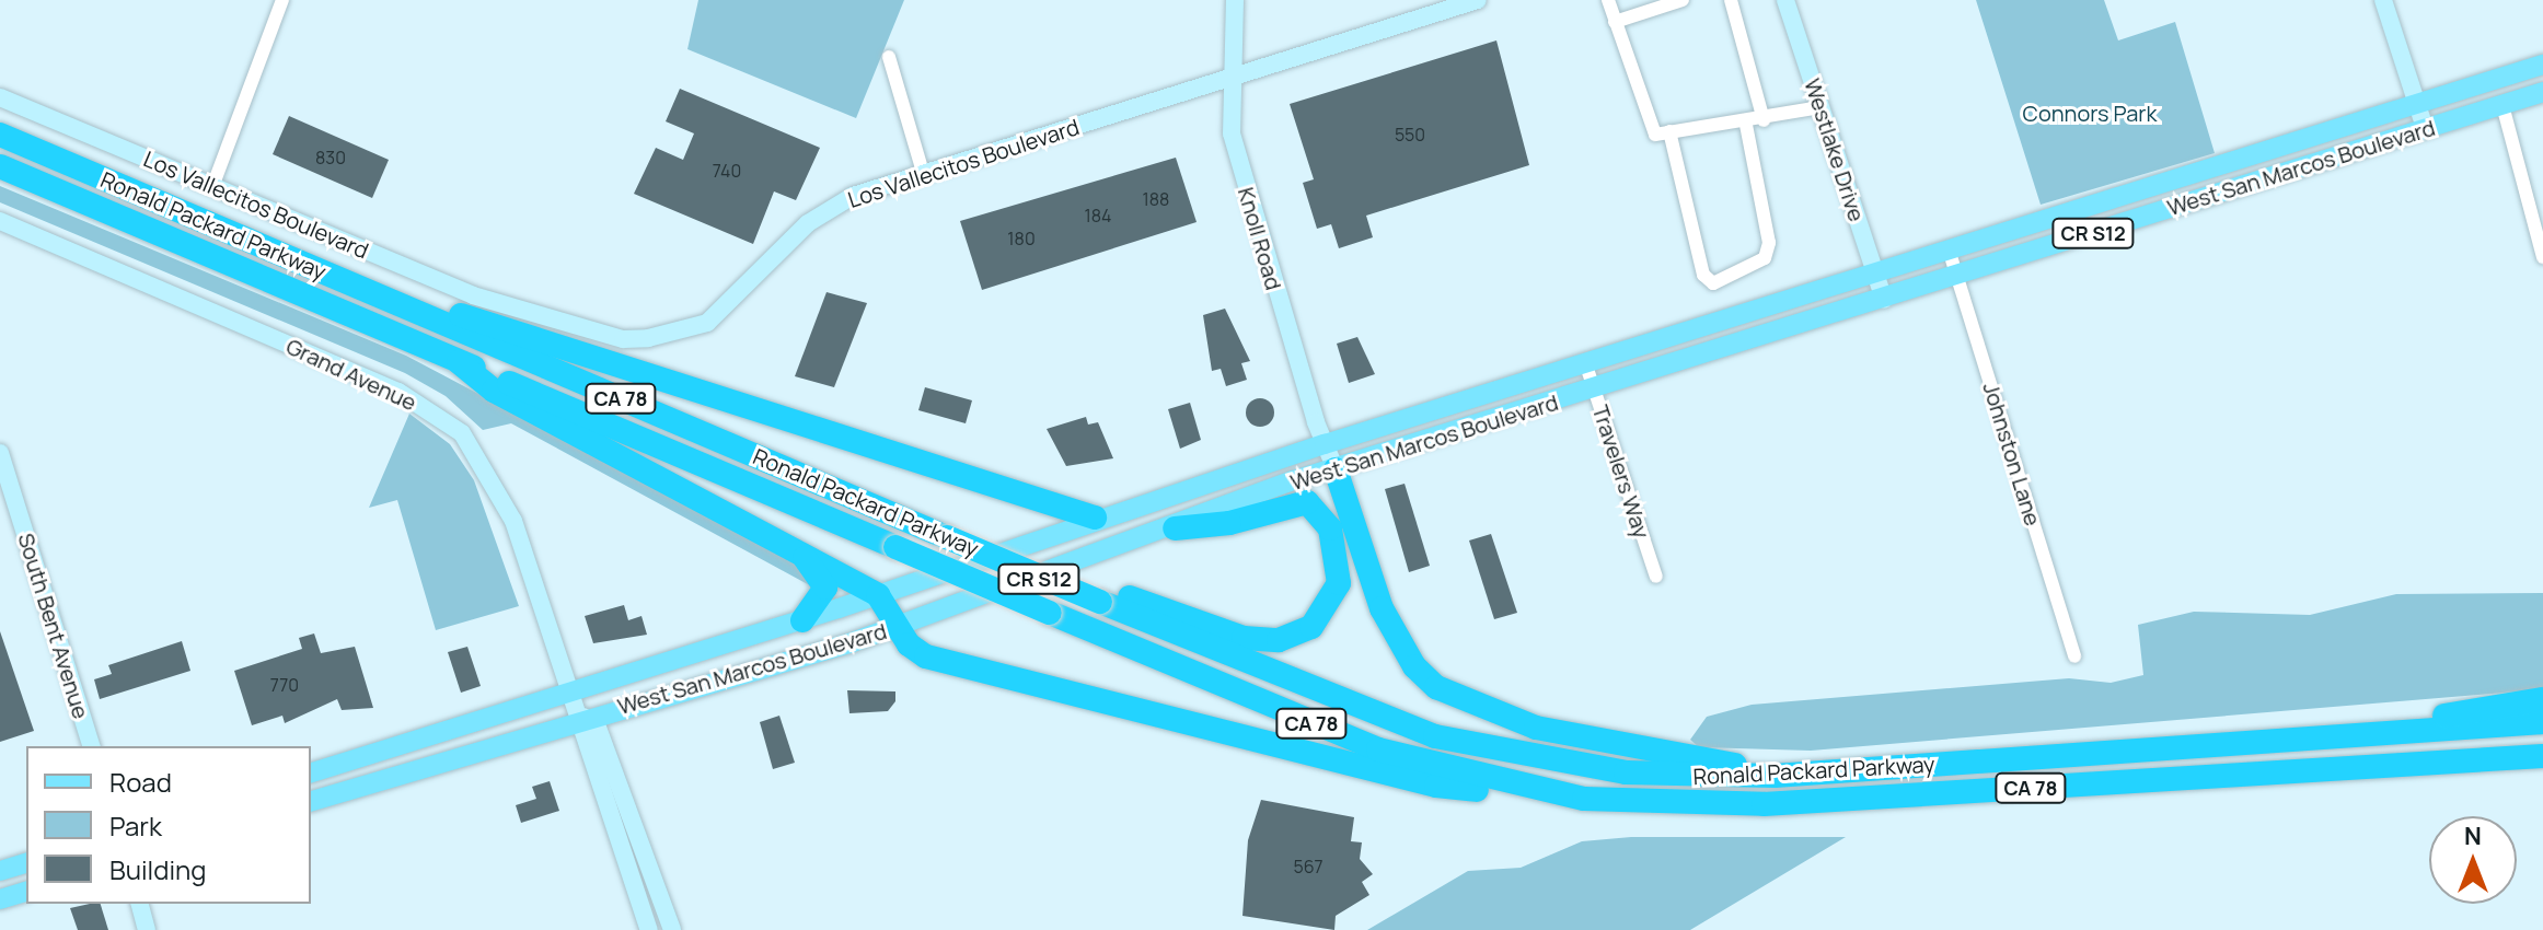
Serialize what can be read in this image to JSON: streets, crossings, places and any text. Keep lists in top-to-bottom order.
{
  "streets": {
    "highway": ["Ronald Packard Parkway", "CA 78"],
    "main road": ["West San Marcos Boulevard", "CR S12"],
    "street": [
      "Westlake Drive",
      "Los Vallecitos Boulevard",
      "Knoll Road",
      "Grand Avenue",
      "Johnston Lane",
      "Travelers Way",
      "South Bent Avenue"
    ]
  },
  "crossings": [
    ["Westlake Drive", "West San Marcos Boulevard"],
    ["Los Vallecitos Boulevard", "Knoll Road"],
    ["West San Marcos Boulevard", "Knoll Road"],
    ["West San Marcos Boulevard", "Grand Avenue"],
    ["West San Marcos Boulevard", "Johnston Lane"],
    ["West San Marcos Boulevard", "Travelers Way"]
  ],
  "parks": ["Connors Park"],
  "house_numbers": [
    "550",
    "830",
    "740",
    "188",
    "184",
    "180",
    "770",
    "567"
  ],
  "legend": ["Road", "Park", "Building"],
  "north": "top"
}
